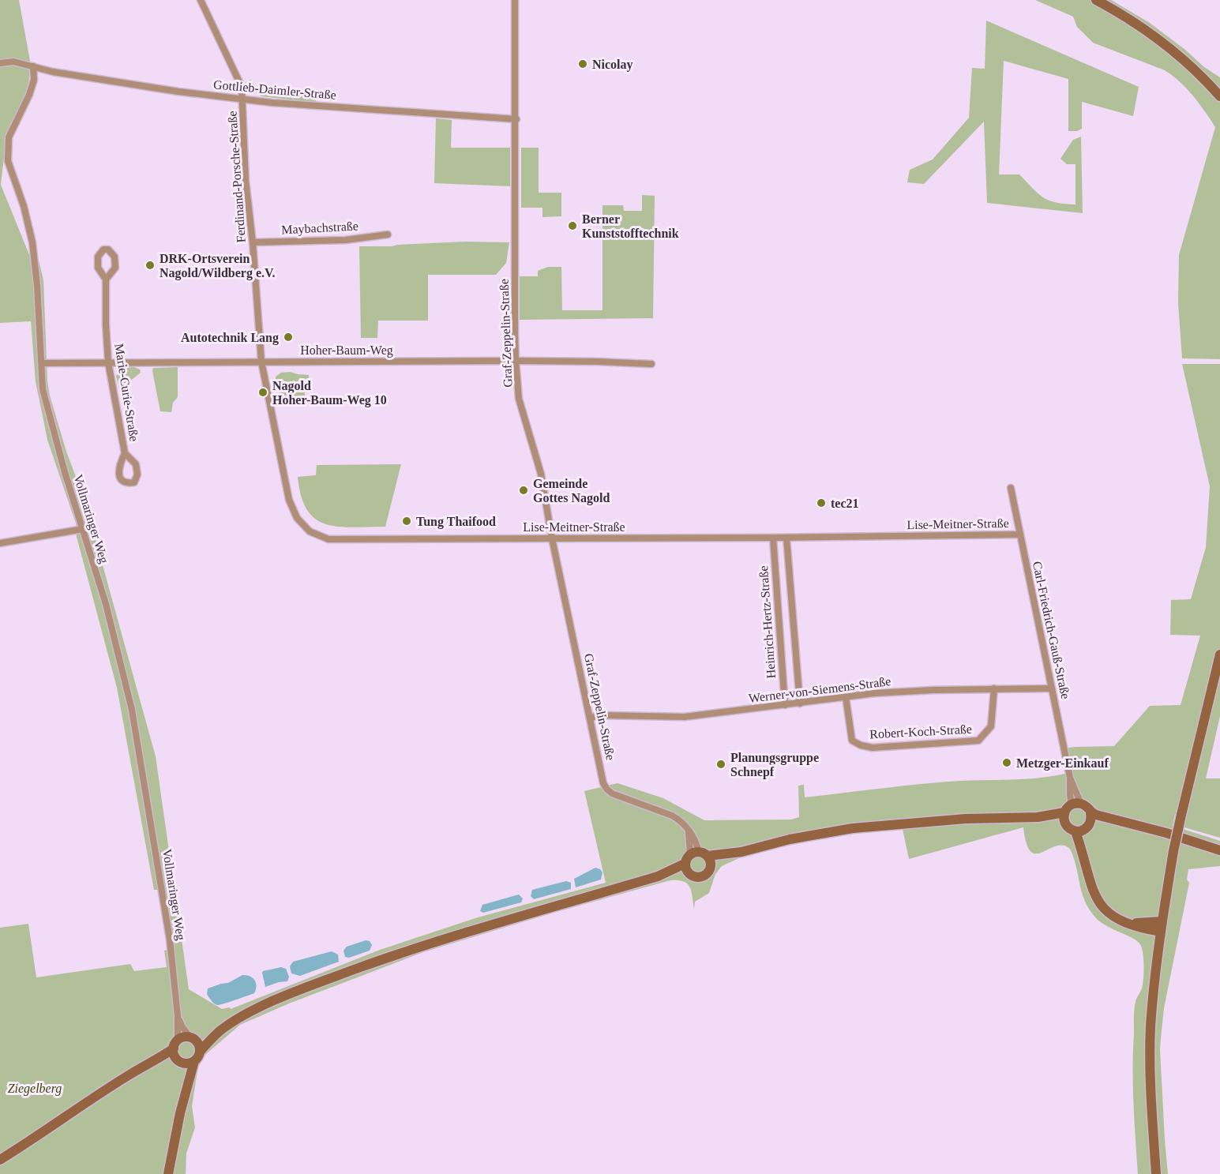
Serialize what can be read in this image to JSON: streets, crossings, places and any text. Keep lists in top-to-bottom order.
{
  "streets": {
    "street": [
      "Gottlieb-Daimler-Straße",
      "Ferdinand-Porsche-Straße",
      "Maybachstraße",
      "Graf-Zeppelin-Straße",
      "Hoher-Baum-Weg",
      "Marie-Curie-Straße",
      "Vollmaringer Weg",
      "Lise-Meitner-Straße",
      "Heinrich-Hertz-Straße",
      "Carl-Friedrich-Gauß-Straße",
      "Werner-von-Siemens-Straße",
      "Robert-Koch-Straße"
    ]
  },
  "crossings": [
    ["Gottlieb-Daimler-Straße", "Ferdinand-Porsche-Straße"],
    ["Gottlieb-Daimler-Straße", "Graf-Zeppelin-Straße"],
    ["Gottlieb-Daimler-Straße", "Vollmaringer Weg"],
    ["Ferdinand-Porsche-Straße", "Maybachstraße"],
    ["Ferdinand-Porsche-Straße", "Hoher-Baum-Weg"],
    ["Ferdinand-Porsche-Straße", "Lise-Meitner-Straße"],
    ["Graf-Zeppelin-Straße", "Hoher-Baum-Weg"],
    ["Graf-Zeppelin-Straße", "Lise-Meitner-Straße"],
    ["Graf-Zeppelin-Straße", "Werner-von-Siemens-Straße"],
    ["Hoher-Baum-Weg", "Marie-Curie-Straße"],
    ["Hoher-Baum-Weg", "Vollmaringer Weg"],
    ["Hoher-Baum-Weg", "Lise-Meitner-Straße"],
    ["Lise-Meitner-Straße", "Heinrich-Hertz-Straße"],
    ["Lise-Meitner-Straße", "Carl-Friedrich-Gauß-Straße"],
    ["Heinrich-Hertz-Straße", "Werner-von-Siemens-Straße"],
    ["Carl-Friedrich-Gauß-Straße", "Werner-von-Siemens-Straße"],
    ["Werner-von-Siemens-Straße", "Robert-Koch-Straße"]
  ],
  "parks": ["Ziegelberg"],
  "places": [
    "Nicolay",
    "Berner Kunststofftechnik",
    "DRK-Ortsverein Nagold/Wildberg e.V.",
    "Autotechnik Lang",
    "Nagold Hoher-Baum-Weg 10",
    "Gemeinde Gottes Nagold",
    "tec21",
    "Tung Thaifood",
    "Metzger-Einkauf",
    "Planungsgruppe Schnepf"
  ]
}
